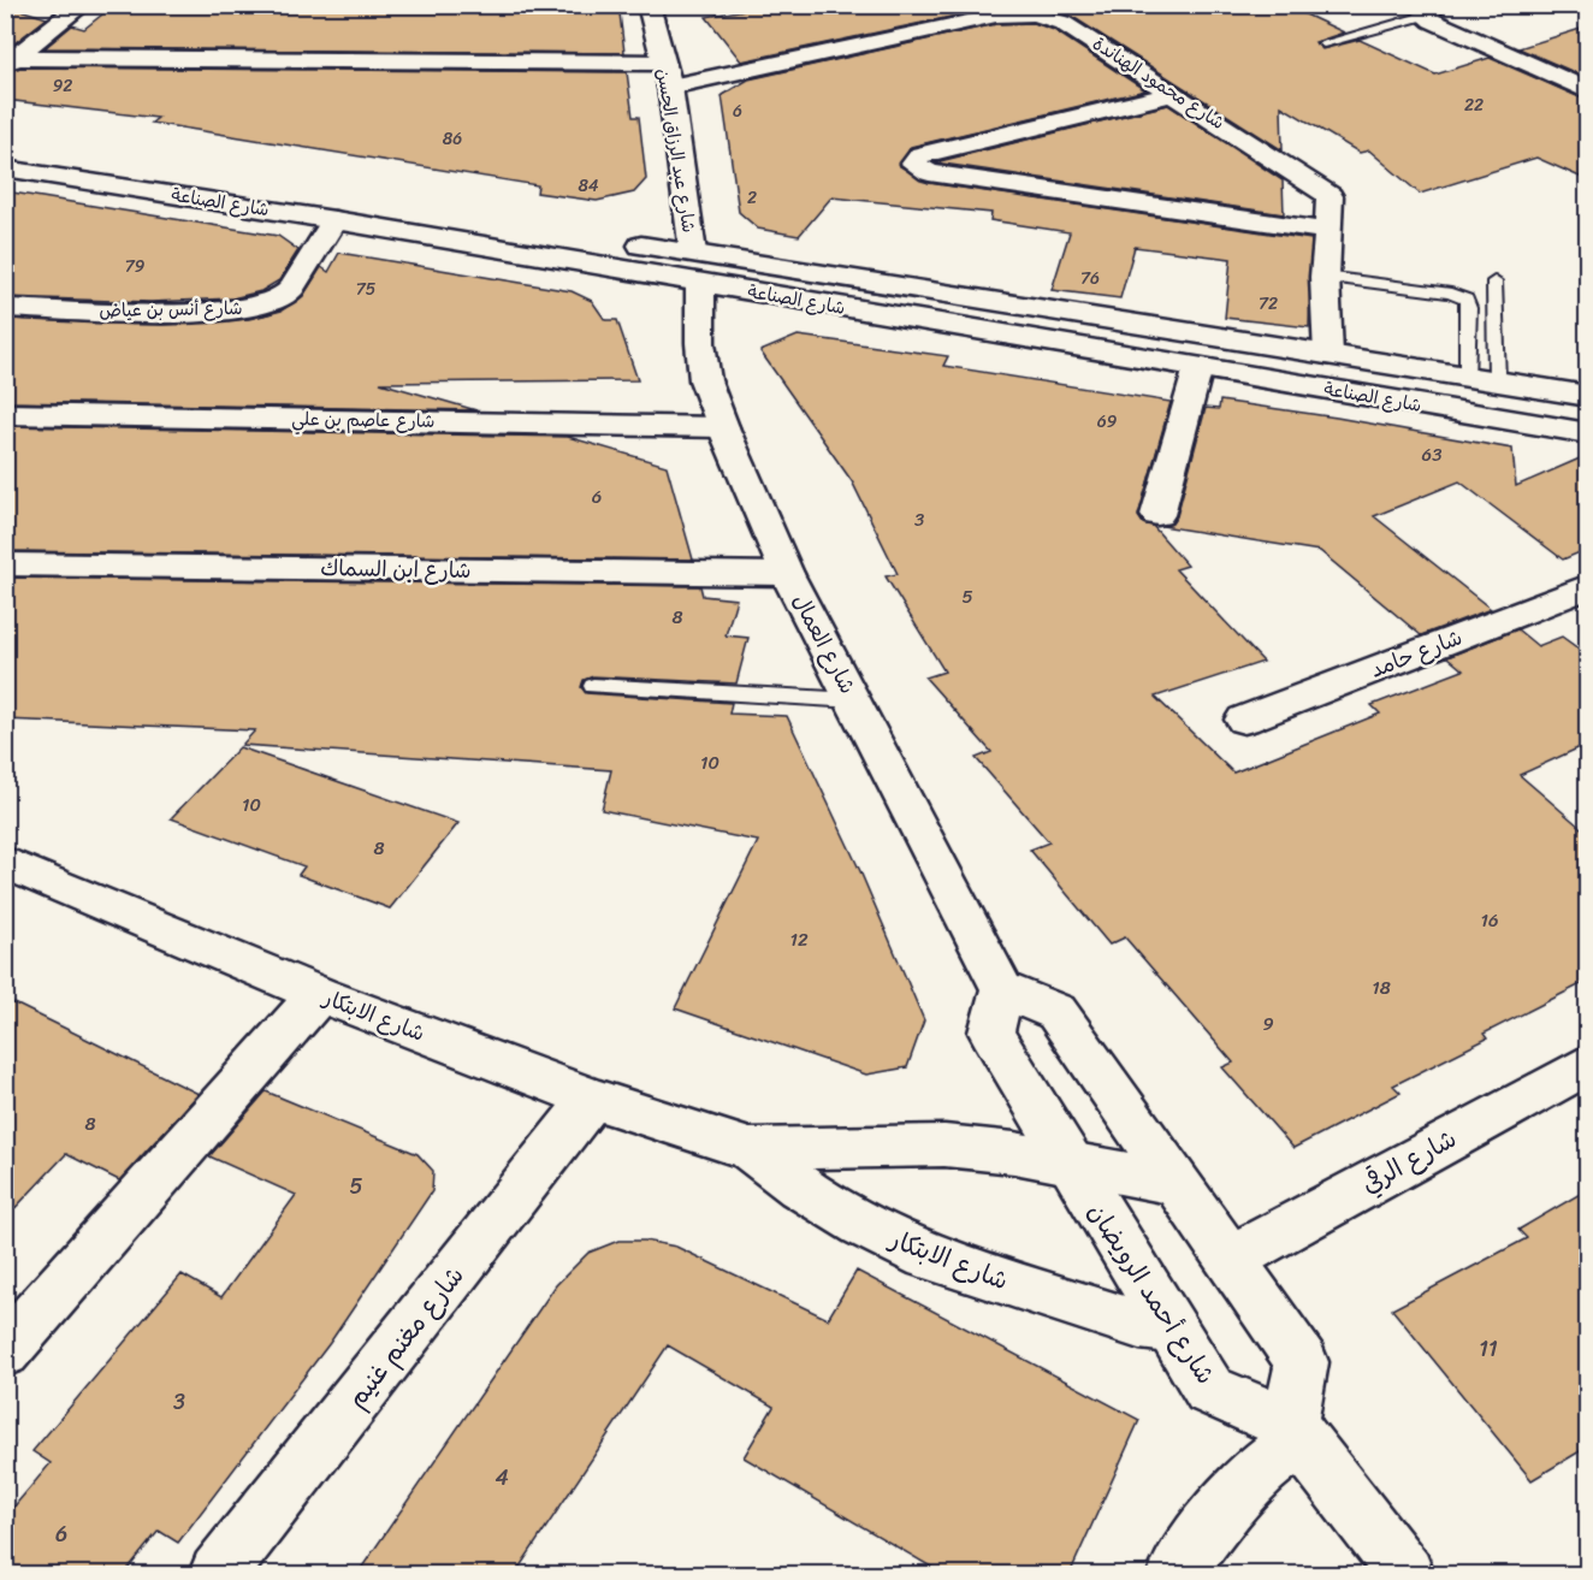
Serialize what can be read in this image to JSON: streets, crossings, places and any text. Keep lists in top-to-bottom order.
{
  "streets": {
    "street": [
      "شارع محمود الهناندة",
      "شارع عبد الرزاق الحسن",
      "شارع الصناعة",
      "شارع أنس بن عياض",
      "شارع عاصم بن علي",
      "شارع ابن السماك",
      "شارع العمال",
      "شارع حامد",
      "شارع الابتكار",
      "شارع الرقي",
      "شارع أحمد الرويضان",
      "شارع مغنم غنيم"
    ]
  },
  "crossings": [
    ["شارع محمود الهناندة", "شارع عبد الرزاق الحسن"],
    ["شارع عبد الرزاق الحسن", "شارع الصناعة"],
    ["شارع عبد الرزاق الحسن", "شارع العمال"],
    ["شارع الصناعة", "شارع أنس بن عياض"],
    ["شارع الصناعة", "شارع العمال"],
    ["شارع عاصم بن علي", "شارع العمال"],
    ["شارع ابن السماك", "شارع العمال"],
    ["شارع الابتكار", "شارع أحمد الرويضان"],
    ["شارع الابتكار", "شارع مغنم غنيم"]
  ],
  "house_numbers": [
    "92",
    "22",
    "6",
    "86",
    "84",
    "2",
    "79",
    "76",
    "75",
    "72",
    "69",
    "63",
    "6",
    "3",
    "5",
    "8",
    "10",
    "10",
    "8",
    "16",
    "12",
    "18",
    "9",
    "8",
    "5",
    "11",
    "3",
    "4",
    "6"
  ]
}
